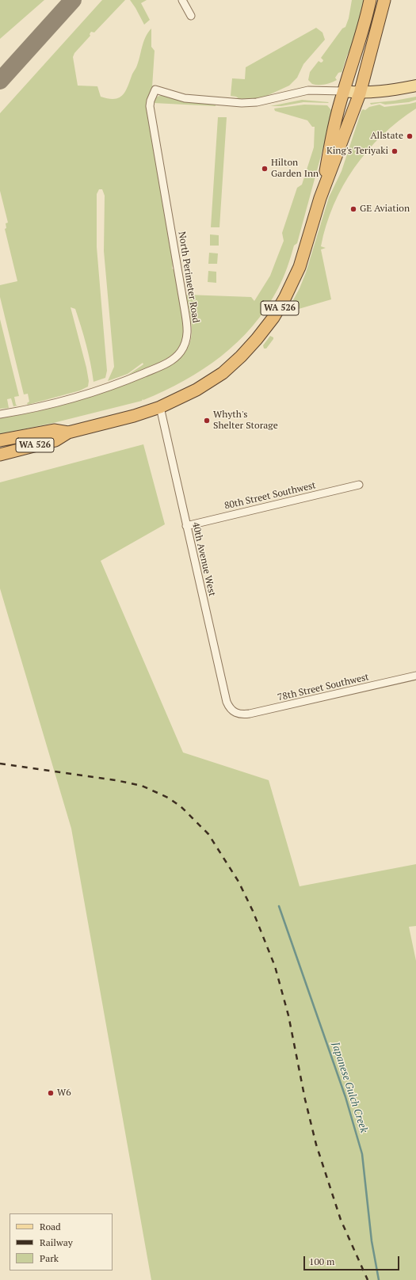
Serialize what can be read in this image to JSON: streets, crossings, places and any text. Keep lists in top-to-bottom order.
{
  "streets": {
    "highway": ["WA 526"],
    "street": [
      "North Perimeter Road",
      "80th Street Southwest",
      "40th Avenue West",
      "78th Street Southwest"
    ]
  },
  "crossings": [
    ["North Perimeter Road", "WA 526"],
    ["WA 526", "40th Avenue West"],
    ["80th Street Southwest", "40th Avenue West"],
    ["40th Avenue West", "78th Street Southwest"]
  ],
  "water": ["Japanese Gulch Creek"],
  "places": [
    "Allstate",
    "King's Teriyaki",
    "Hilton Garden Inn",
    "GE Aviation",
    "Whyth's Shelter Storage",
    "W6"
  ],
  "legend": ["Road", "Railway", "Park"],
  "scale_bar": "100 m"
}
